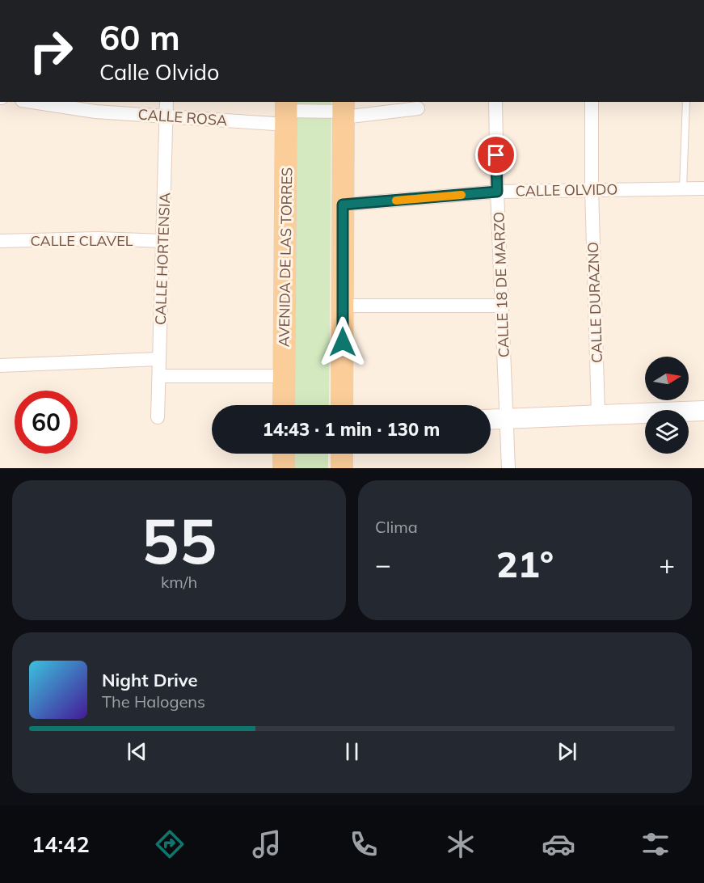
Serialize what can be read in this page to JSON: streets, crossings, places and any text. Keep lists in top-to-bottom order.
{
  "streets": {
    "main road": ["AVENIDA DE LAS TORRES"],
    "street": [
      "CALLE ROSA",
      "CALLE OLVIDO",
      "CALLE CLAVEL",
      "CALLE HORTENSIA",
      "CALLE 18 DE MARZO",
      "CALLE DURAZNO"
    ]
  },
  "crossings": [
    ["CALLE ROSA", "AVENIDA DE LAS TORRES"],
    ["CALLE ROSA", "CALLE HORTENSIA"],
    ["CALLE OLVIDO", "CALLE 18 DE MARZO"],
    ["CALLE OLVIDO", "CALLE DURAZNO"],
    ["CALLE CLAVEL", "CALLE HORTENSIA"]
  ],
  "north": "right",
  "page": {
    "turn": ["60 m", "Calle Olvido"],
    "limit": "60",
    "trip": "14:43 · 1 min · 130 m",
    "tile": [
      ["55", "km/h"],
      "Clima"
    ],
    "heat": ["−", "21°", "+"],
    "song": ["Night Drive", "The Halogens"],
    "tabs": "14:42"
  }
}
